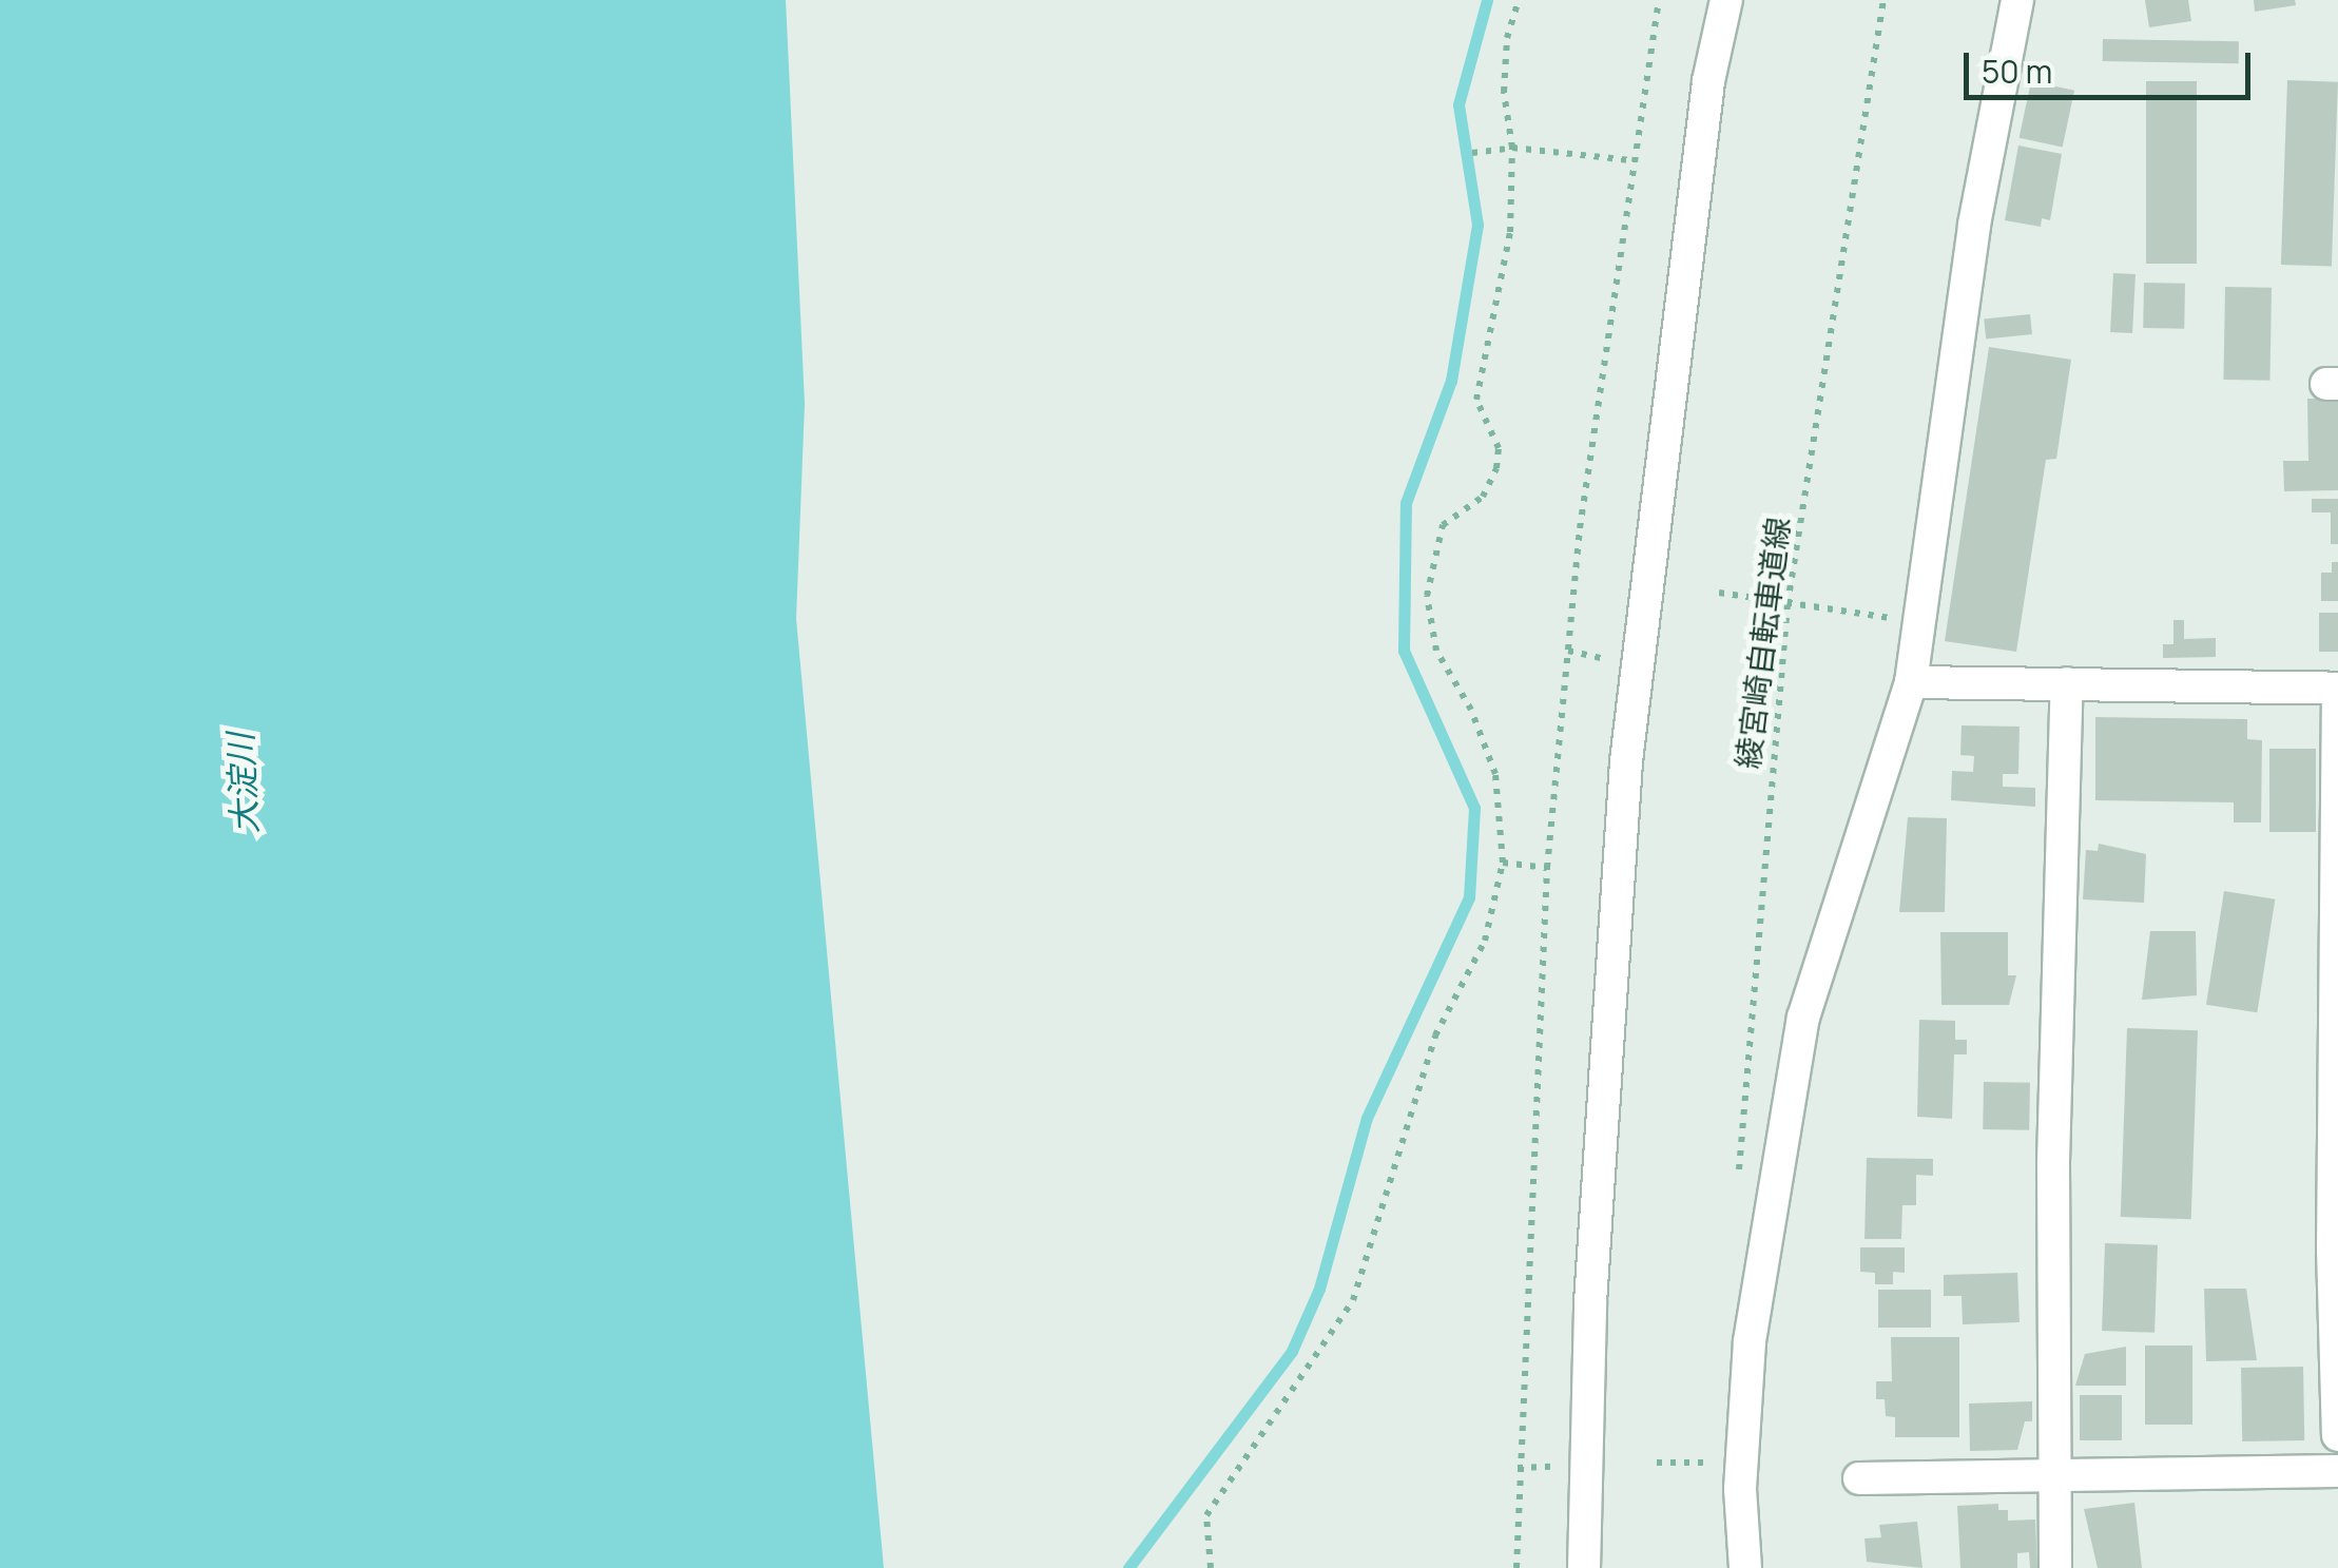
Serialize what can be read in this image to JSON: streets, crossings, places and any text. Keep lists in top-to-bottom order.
{
  "streets": {
    "path": ["綾宮崎自転車道線"]
  },
  "water": ["大淀川"],
  "scale_bar": "50 m"
}
